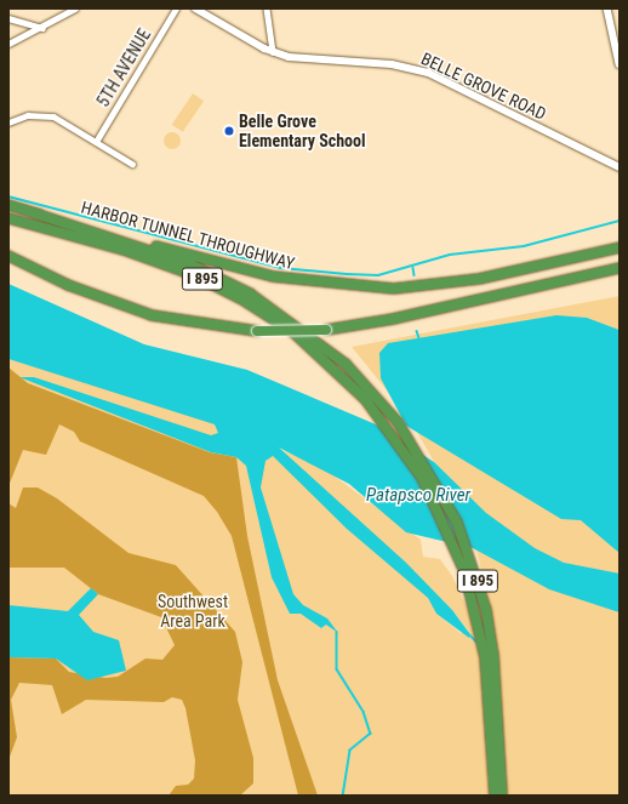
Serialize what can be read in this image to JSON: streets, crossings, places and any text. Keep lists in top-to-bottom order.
{
  "streets": {
    "highway": ["HARBOR TUNNEL THROUGHWAY", "I 895"],
    "main road": ["BELLE GROVE ROAD"],
    "street": ["5TH AVENUE"]
  },
  "crossings": [
    ["HARBOR TUNNEL THROUGHWAY", "I 895"]
  ],
  "water": ["Patapsco River"],
  "parks": ["Southwest Area Park"],
  "places": ["Belle Grove Elementary School"]
}
